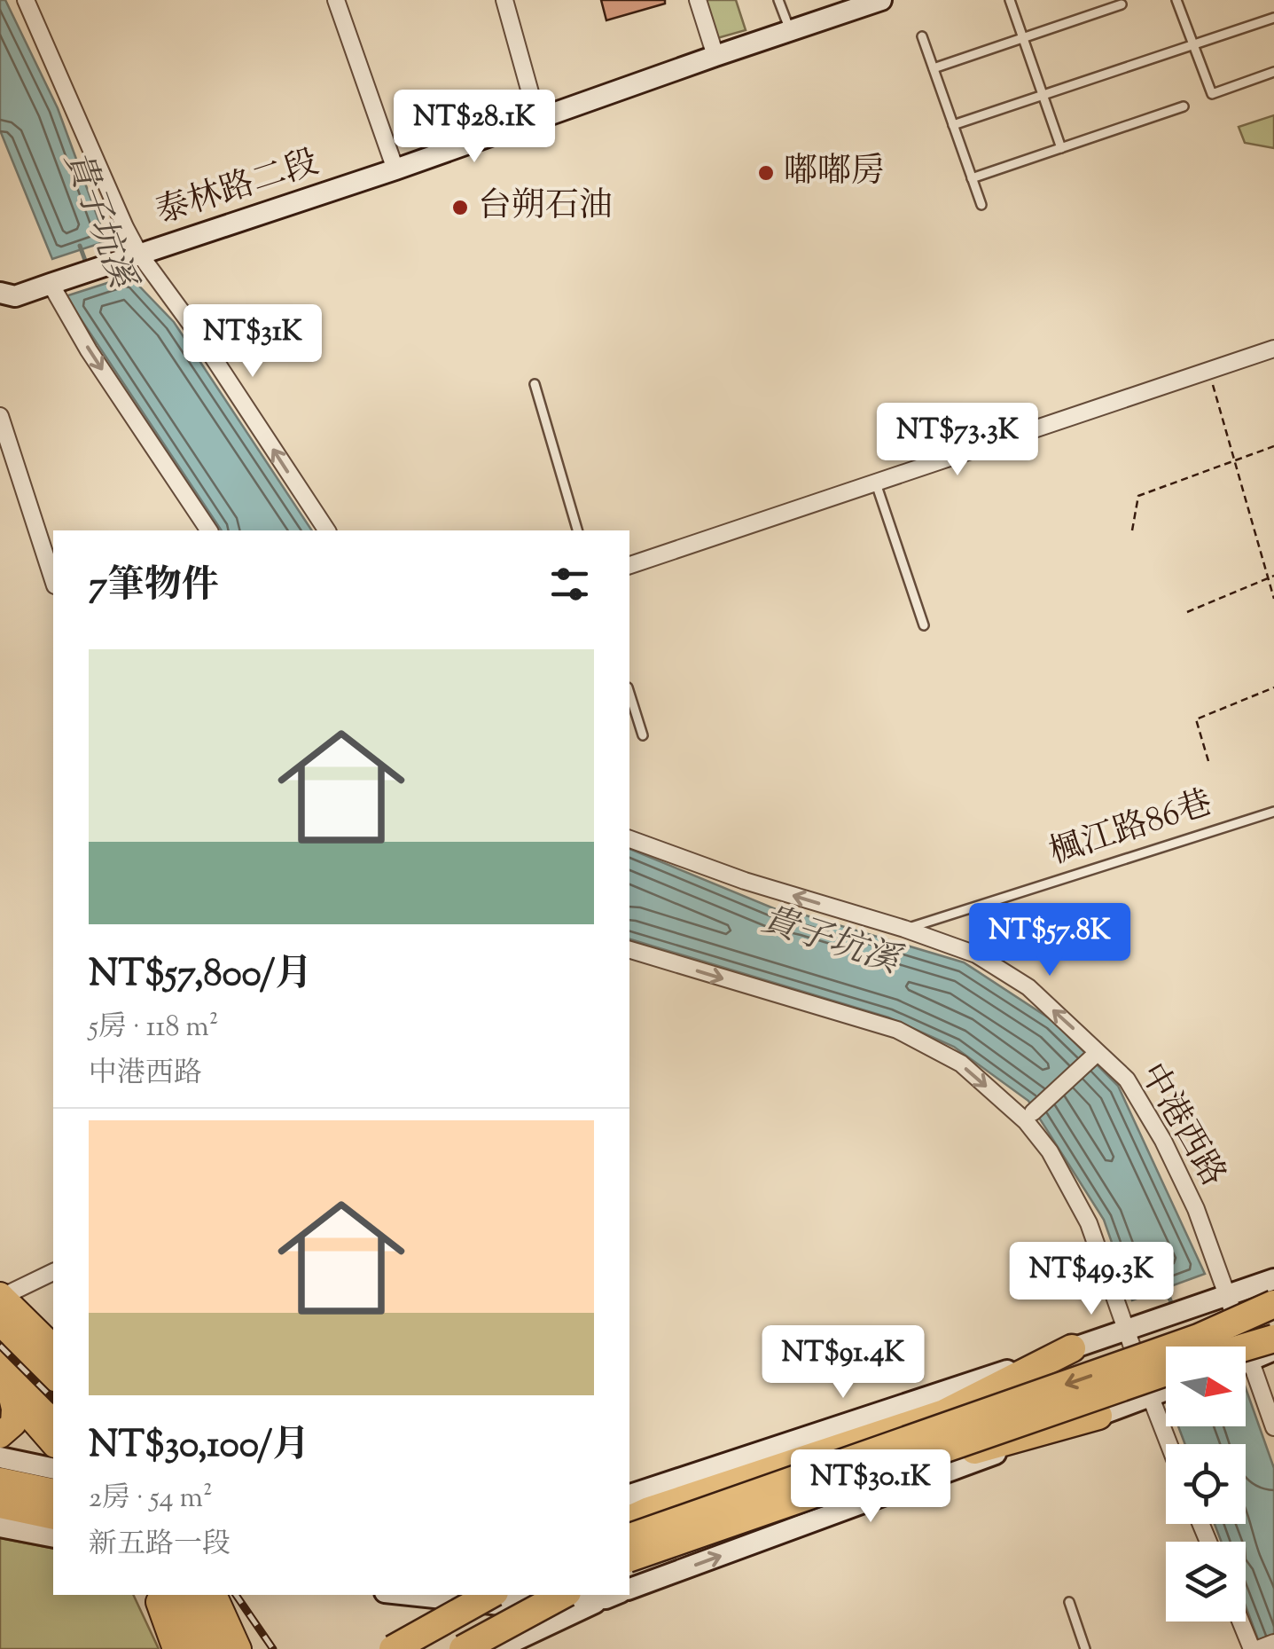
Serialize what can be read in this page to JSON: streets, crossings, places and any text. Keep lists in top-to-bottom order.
{
  "streets": {
    "main road": ["泰林路二段"],
    "street": ["中港西路"],
    "lane": ["楓江路86巷"]
  },
  "crossings": [
    ["楓江路86巷", "中港西路"]
  ],
  "water": ["貴子坑溪"],
  "places": ["嘟嘟房", "台朔石油"],
  "north": "right",
  "page": {
    "price": [
      "NT$28.1K",
      "NT$31K",
      "NT$73.3K",
      "NT$57.8K",
      "NT$49.3K",
      "NT$91.4K",
      "NT$30.1K"
    ],
    "heading": "7筆物件",
    "list": [
      {
        "name": "NT$57,800/月",
        "note": "5房 · 118 m² · 中港西路"
      },
      {
        "name": "NT$30,100/月",
        "note": "2房 · 54 m² · 新五路一段"
      }
    ]
  }
}
